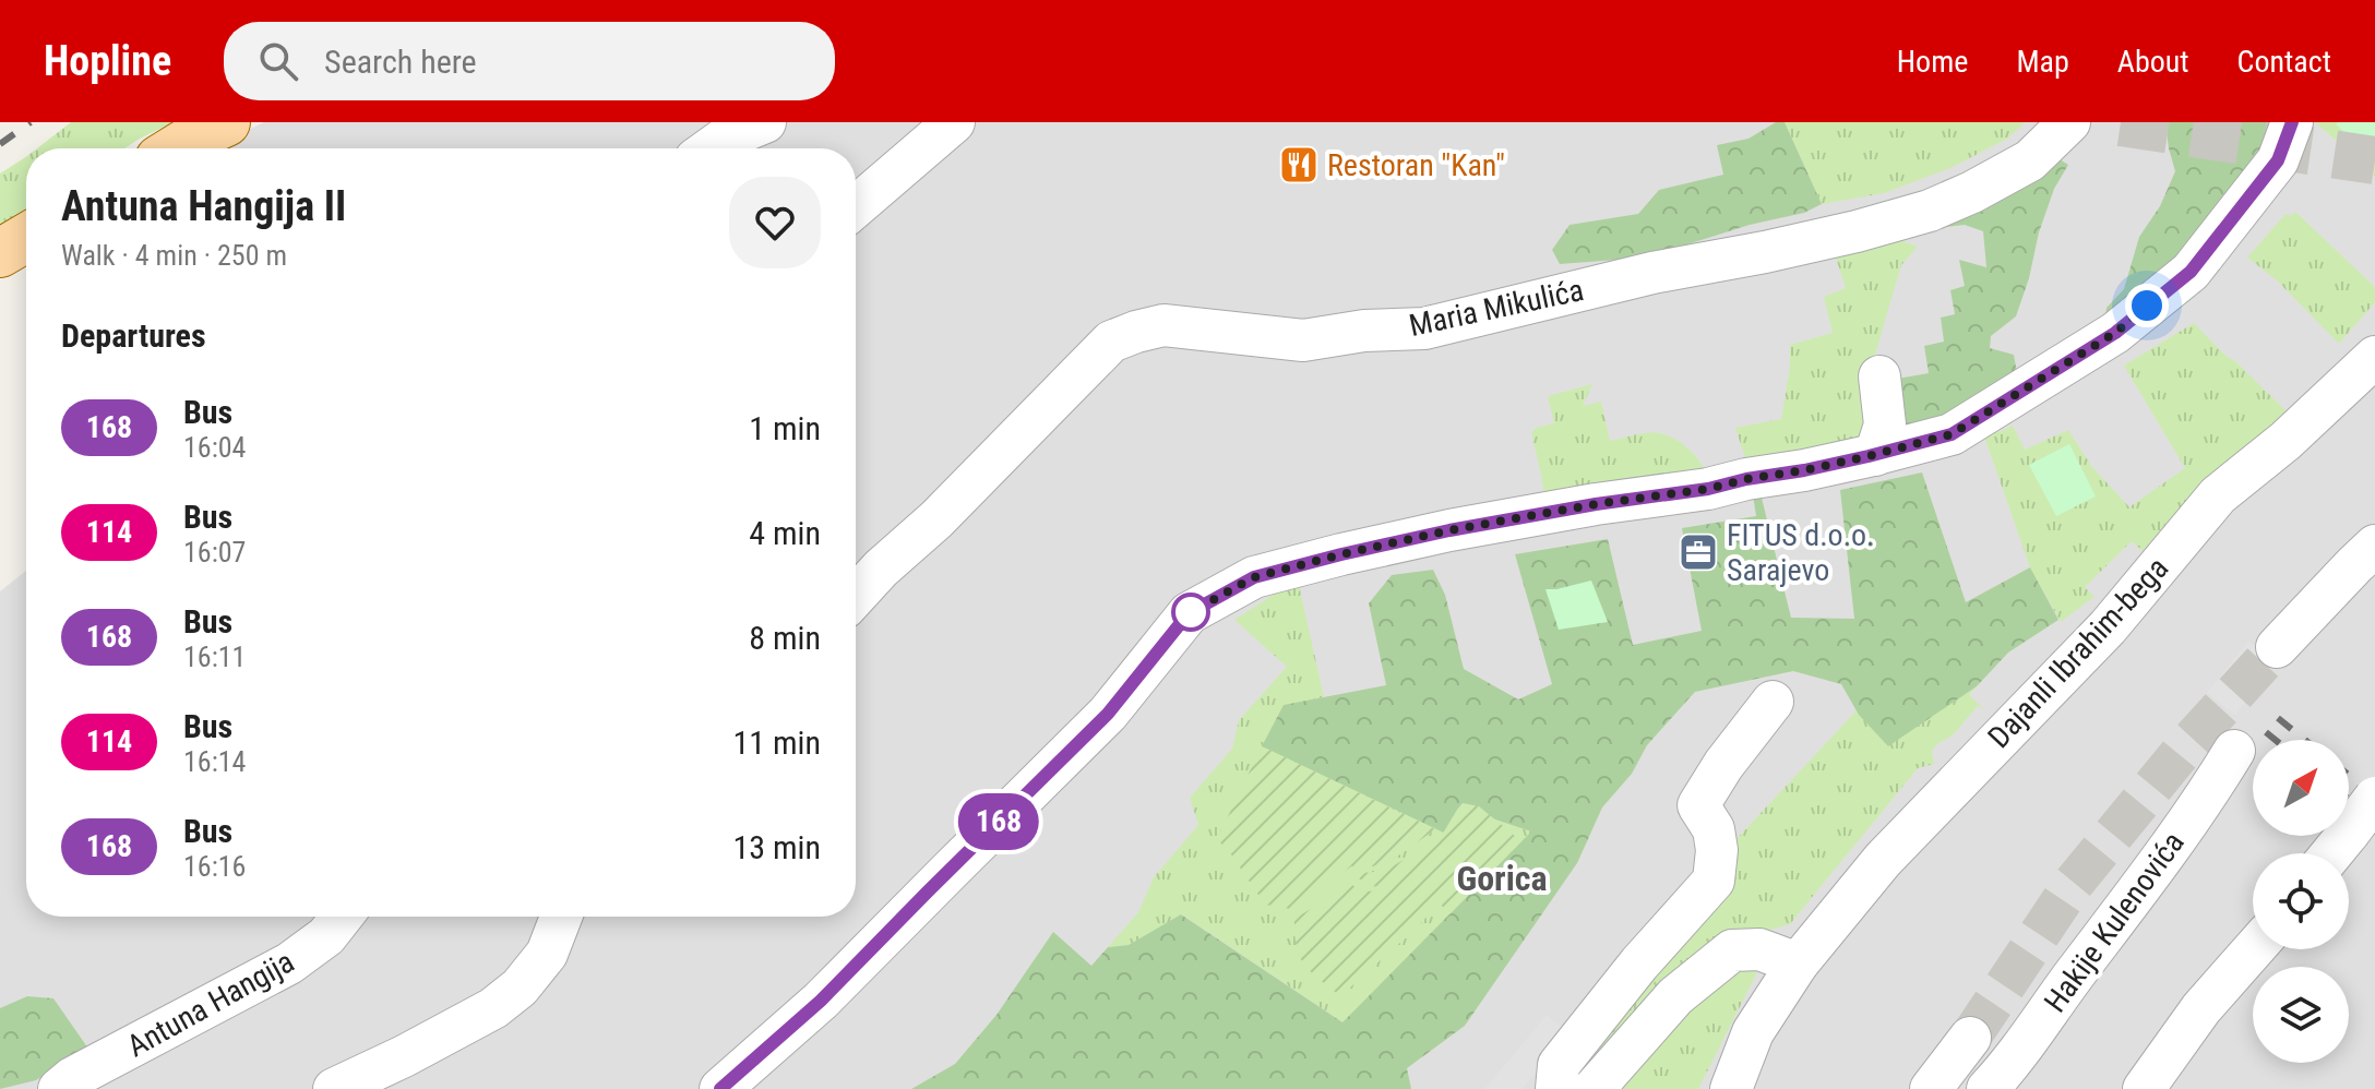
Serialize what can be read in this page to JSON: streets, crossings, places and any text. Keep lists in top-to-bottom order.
{
  "streets": {
    "street": [
      "Maria Mikulića",
      "Dajanli Ibrahim-bega",
      "Hakije Kulenovića",
      "Antuna Hangija"
    ]
  },
  "districts": ["Gorica"],
  "places": {
    "restaurant": ["Restoran \"Kan\""],
    "office": ["FITUS d.o.o. Sarajevo"]
  },
  "lines": ["bus line 168"],
  "north": "top right",
  "page": {
    "header": "Hopline",
    "search": "Search here",
    "nav": [
      "Home",
      "Map",
      "About",
      "Contact"
    ],
    "on_map": "168",
    "heading": [
      ["Antuna Hangija II", "Walk · 4 min · 250 m"],
      "Departures"
    ],
    "list": [
      {
        "mark": "168",
        "name": "Bus",
        "note": "16:04",
        "value": "1 min"
      },
      {
        "mark": "114",
        "name": "Bus",
        "note": "16:07",
        "value": "4 min"
      },
      {
        "mark": "168",
        "name": "Bus",
        "note": "16:11",
        "value": "8 min"
      },
      {
        "mark": "114",
        "name": "Bus",
        "note": "16:14",
        "value": "11 min"
      },
      {
        "mark": "168",
        "name": "Bus",
        "note": "16:16",
        "value": "13 min"
      }
    ]
  }
}
